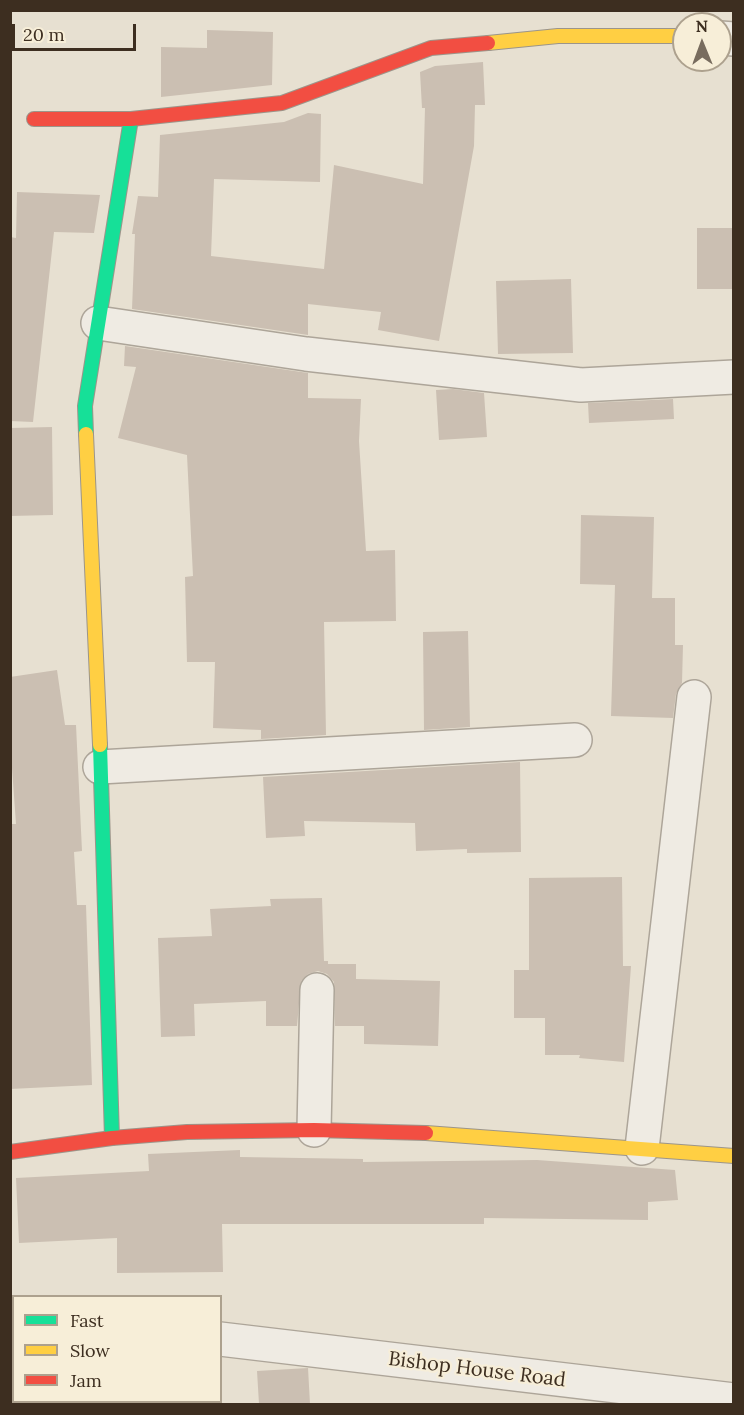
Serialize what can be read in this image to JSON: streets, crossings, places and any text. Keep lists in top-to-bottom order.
{
  "streets": {
    "street": ["Bishop House Road"]
  },
  "legend": ["Fast", "Slow", "Jam"],
  "scale_bar": "20 m",
  "north": "top"
}
